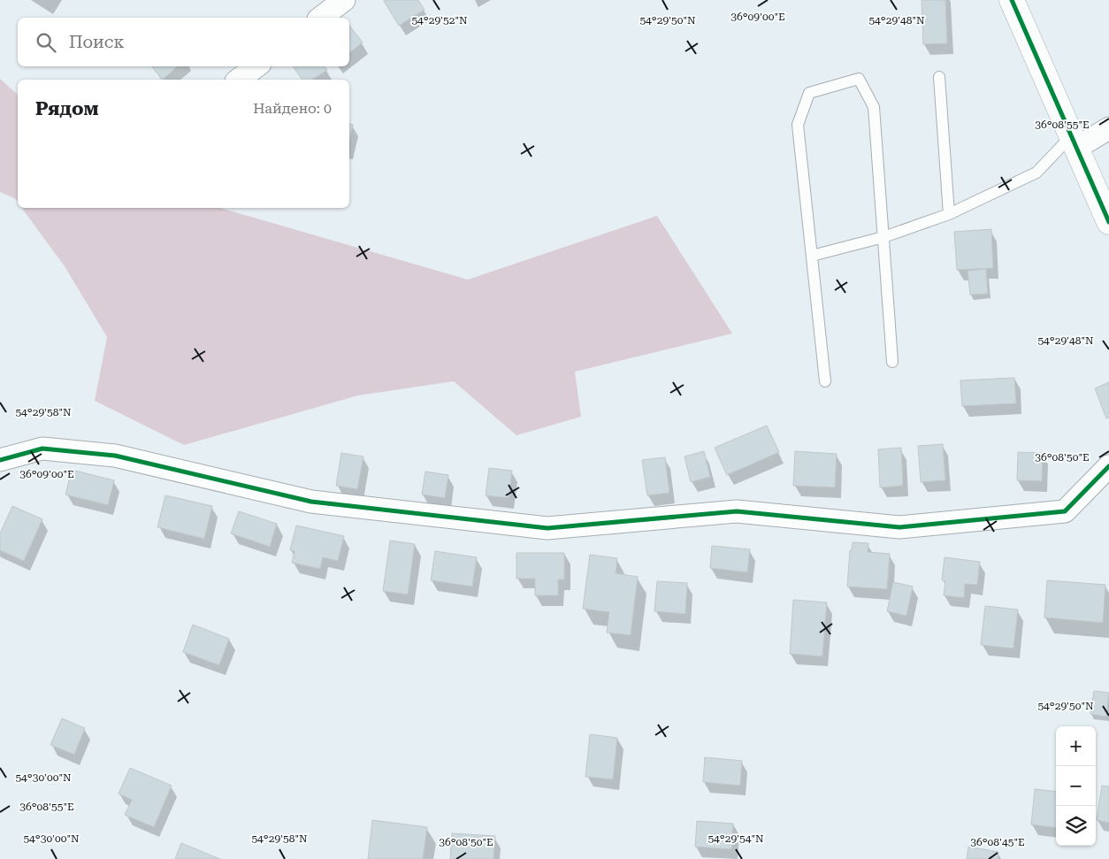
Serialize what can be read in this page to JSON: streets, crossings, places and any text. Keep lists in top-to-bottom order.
{
  "page": {
    "search": "Поиск",
    "heading": ["Рядом", "Найдено: 0"],
    "map_buttons": ["+", "−"]
  },
  "coordinates": [
    "36°09'00\"E",
    "54°29'50\"N",
    "54°29'48\"N",
    "54°29'52\"N",
    "36°08'55\"E",
    "54°29'58\"N",
    "36°08'50\"E",
    "54°30'00\"N",
    "54°29'54\"N",
    "36°08'45\"E"
  ]
}
